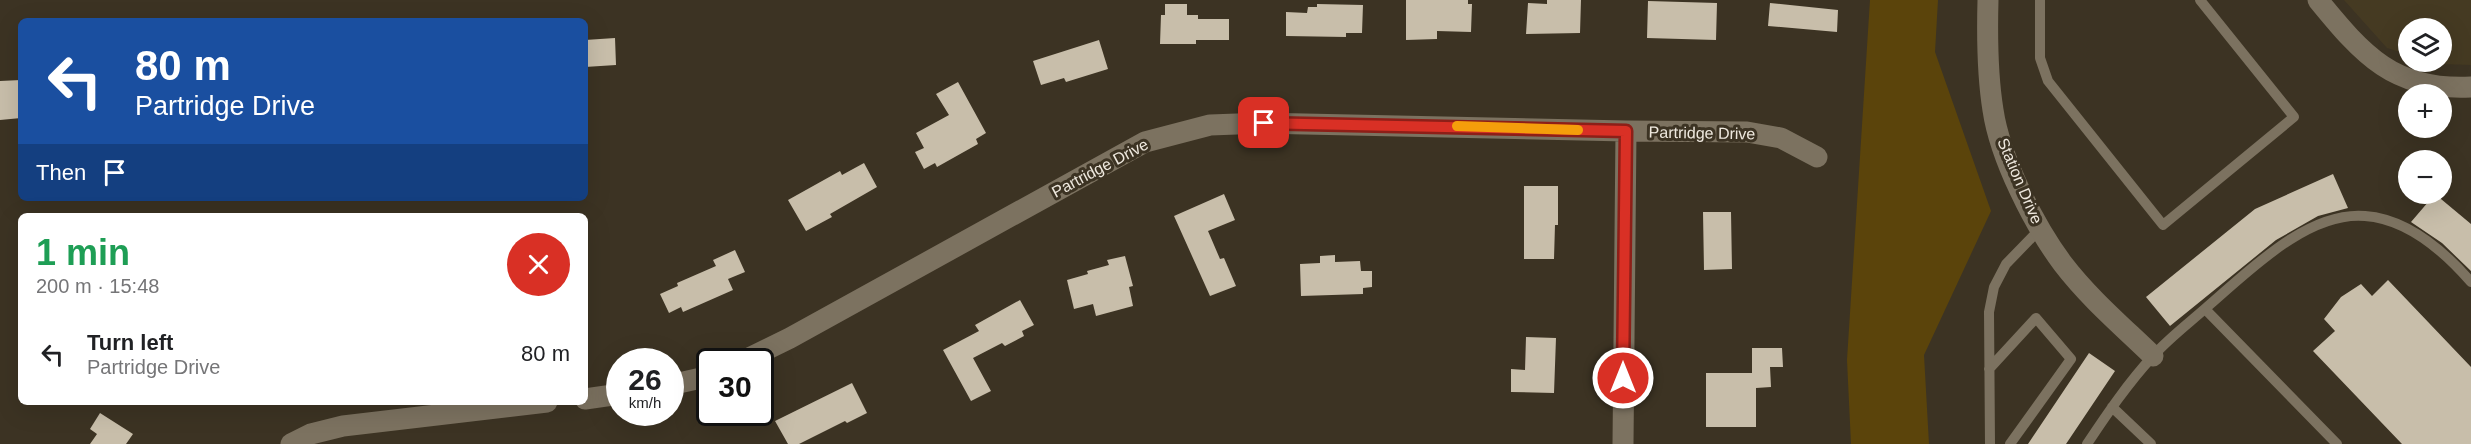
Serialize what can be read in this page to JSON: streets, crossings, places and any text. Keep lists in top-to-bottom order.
{
  "streets": {
    "street": ["Partridge Drive", "Station Drive"]
  },
  "page": {
    "map_buttons": ["+", "−"],
    "turn": ["80 m", "Partridge Drive"],
    "then": "Then",
    "heading": ["1 min", "200 m · 15:48"],
    "list": [
      {
        "name": "Turn left",
        "note": "Partridge Drive",
        "value": "80 m"
      }
    ],
    "speed": "26 km/h",
    "limit": "30"
  }
}
